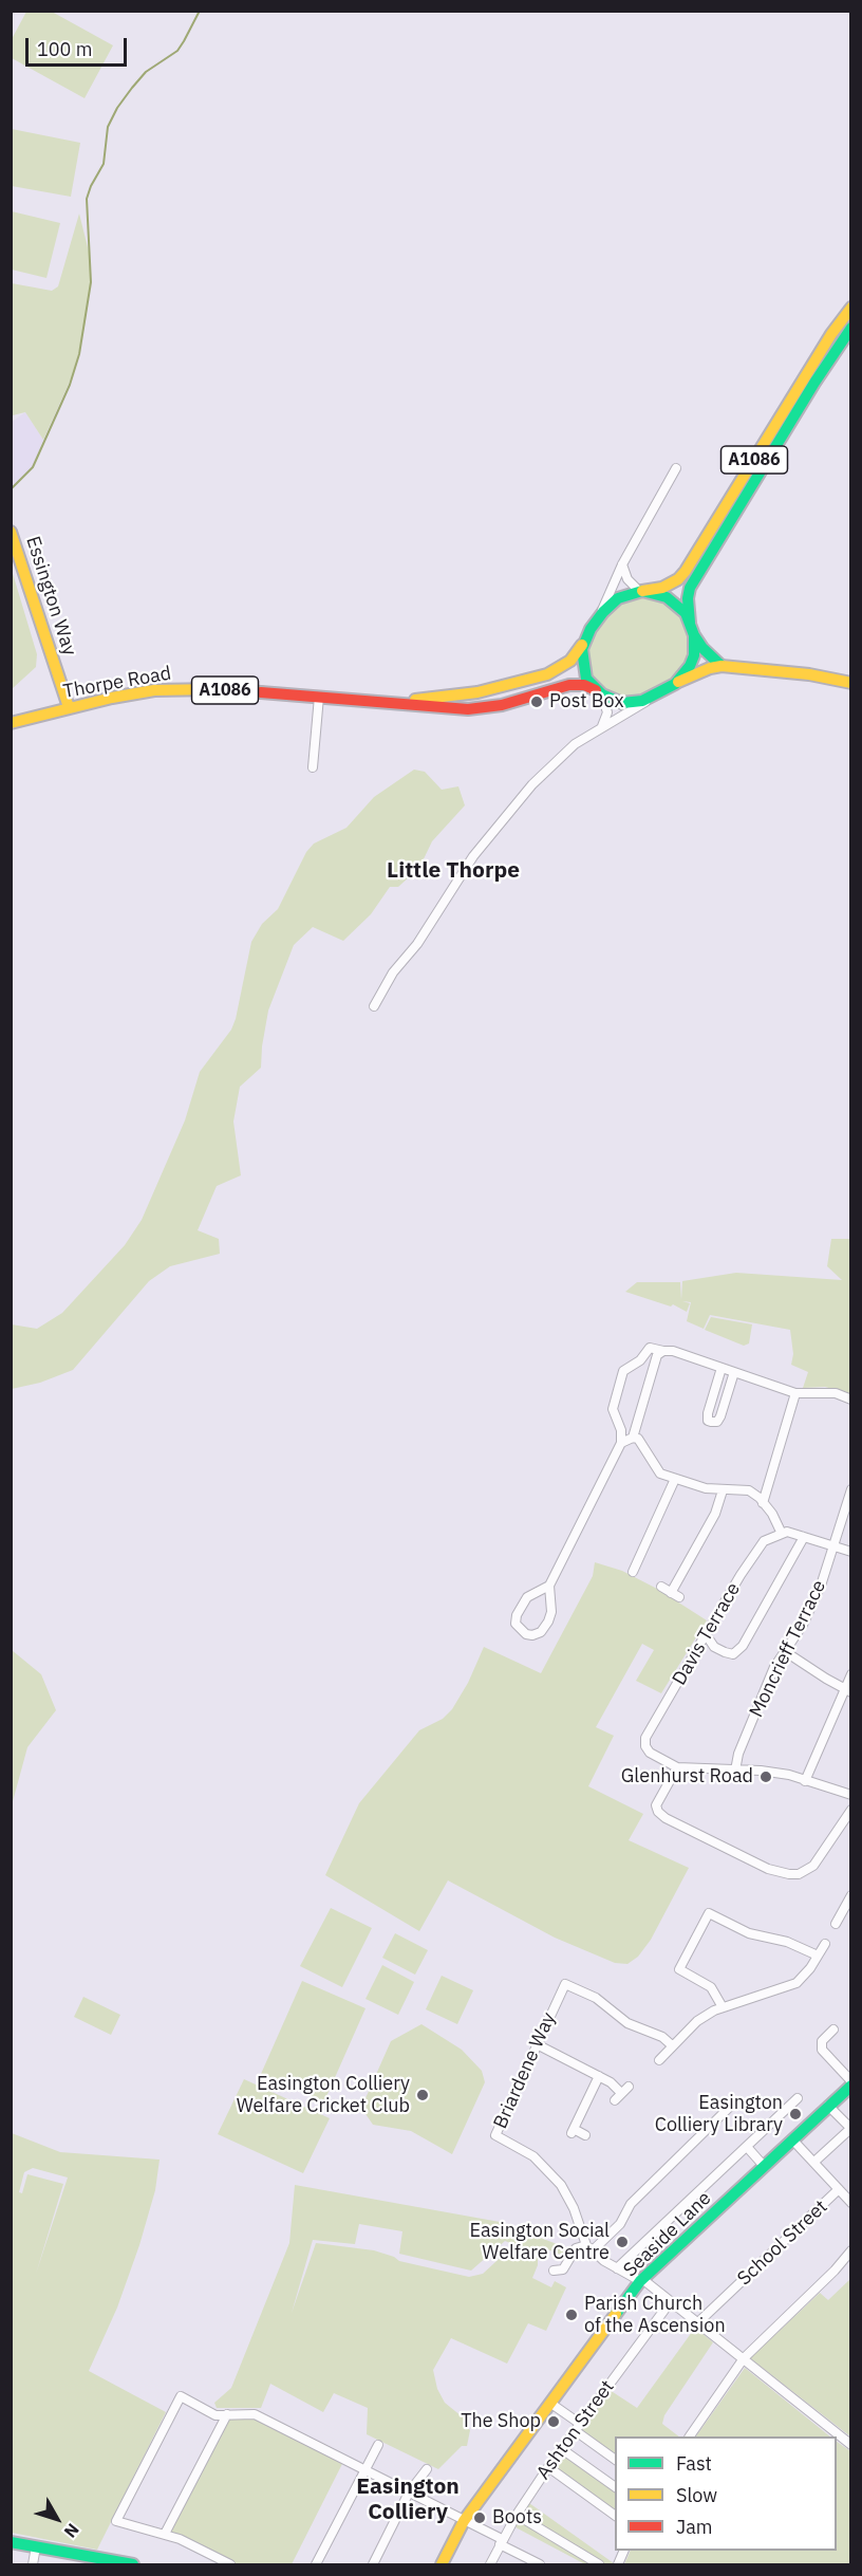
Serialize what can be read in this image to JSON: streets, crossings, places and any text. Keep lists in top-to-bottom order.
{
  "streets": {
    "main road": [
      "A1086",
      "Essington Way",
      "Thorpe Road",
      "Seaside Lane"
    ],
    "street": [
      "Davis Terrace",
      "Moncrieff Terrace",
      "Briardene Way",
      "School Street",
      "Ashton Street"
    ]
  },
  "crossings": [
    ["A1086", "Thorpe Road"],
    ["Essington Way", "Thorpe Road"]
  ],
  "districts": ["Little Thorpe", "Easington Colliery"],
  "places": [
    "Post Box",
    "Glenhurst Road",
    "Easington Colliery Welfare Cricket Club",
    "Easington Colliery Library",
    "Easington Social Welfare Centre",
    "Parish Church of the Ascension",
    "The Shop",
    "Boots"
  ],
  "legend": ["Fast", "Slow", "Jam"],
  "scale_bar": "100 m",
  "north": "bottom right"
}
